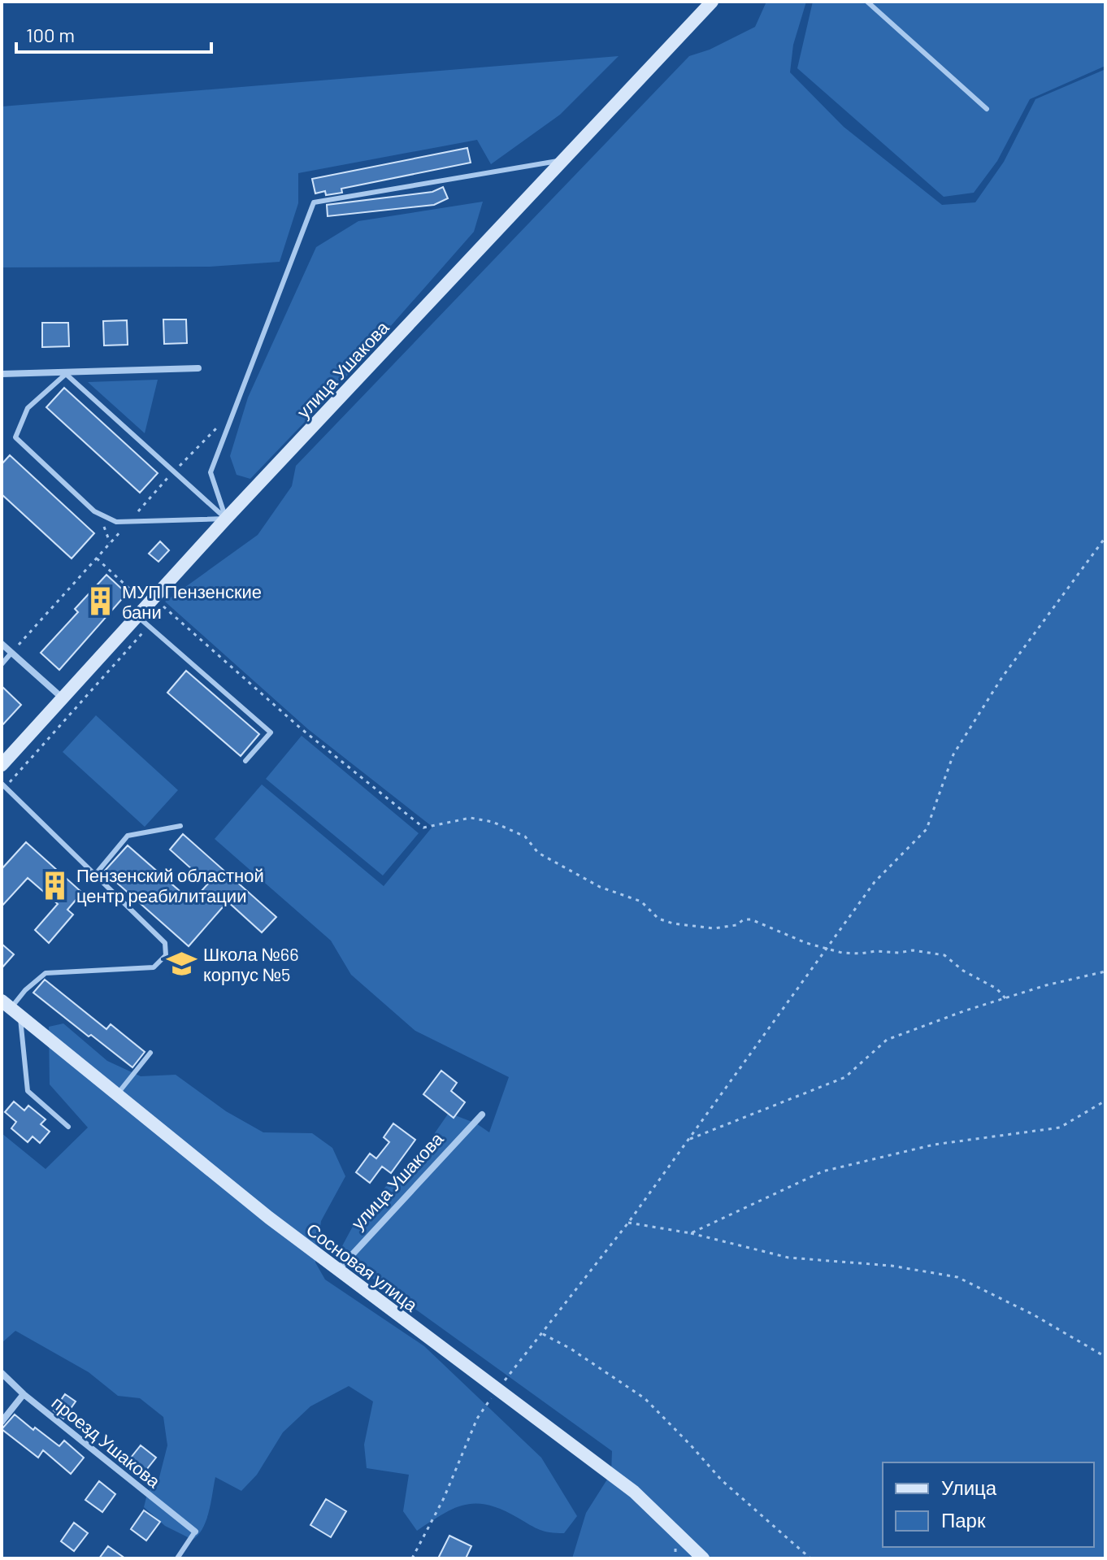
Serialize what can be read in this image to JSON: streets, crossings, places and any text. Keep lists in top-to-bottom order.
{
  "streets": {
    "main road": ["улица Ушакова", "Сосновая улица"],
    "street": ["проезд Ушакова"]
  },
  "crossings": [
    ["улица Ушакова", "Сосновая улица"]
  ],
  "places": {
    "building": ["МУП Пензенские бани", "Пензенский областной центр реабилитации"],
    "school or university": ["Школа №66 корпус №5"]
  },
  "legend": ["Улица", "Парк"],
  "scale_bar": "100 m"
}
